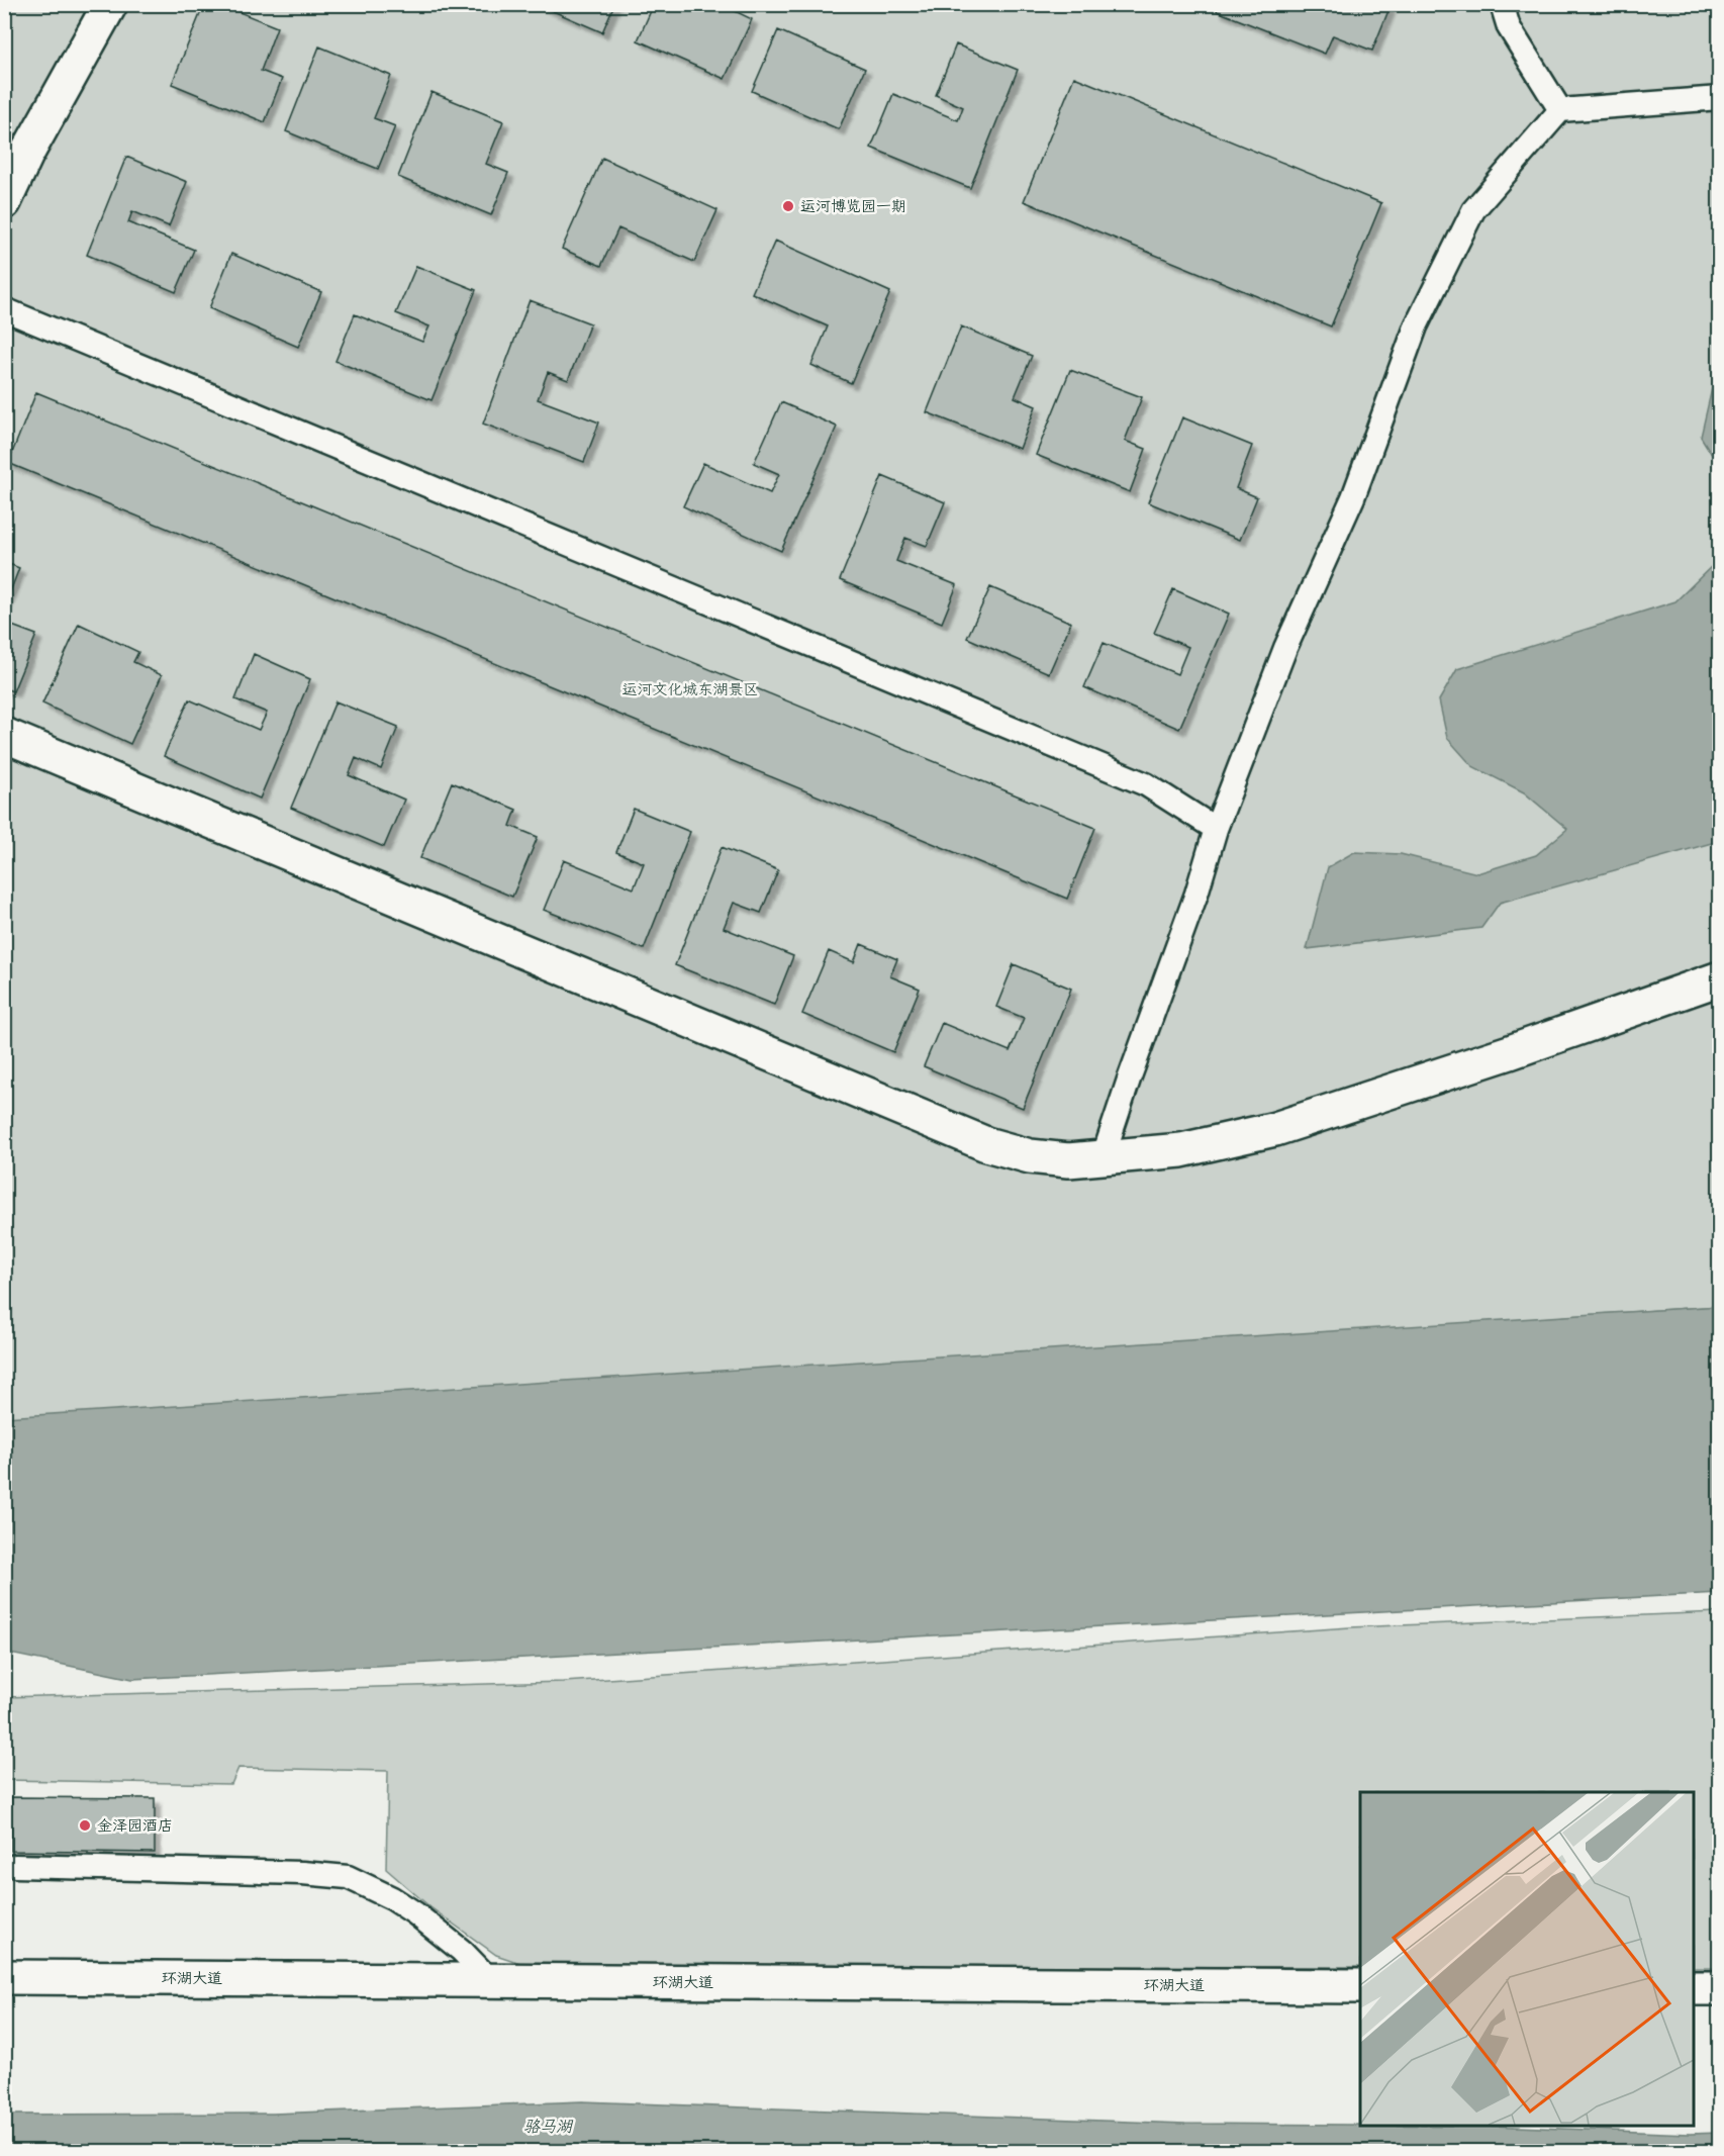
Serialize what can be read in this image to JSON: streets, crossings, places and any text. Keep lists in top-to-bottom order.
{
  "streets": {
    "street": ["环湖大道"]
  },
  "water": ["骆马湖"],
  "parks": ["运河文化城东湖景区"],
  "places": ["运河博览园一期", "金泽园酒店"]
}
